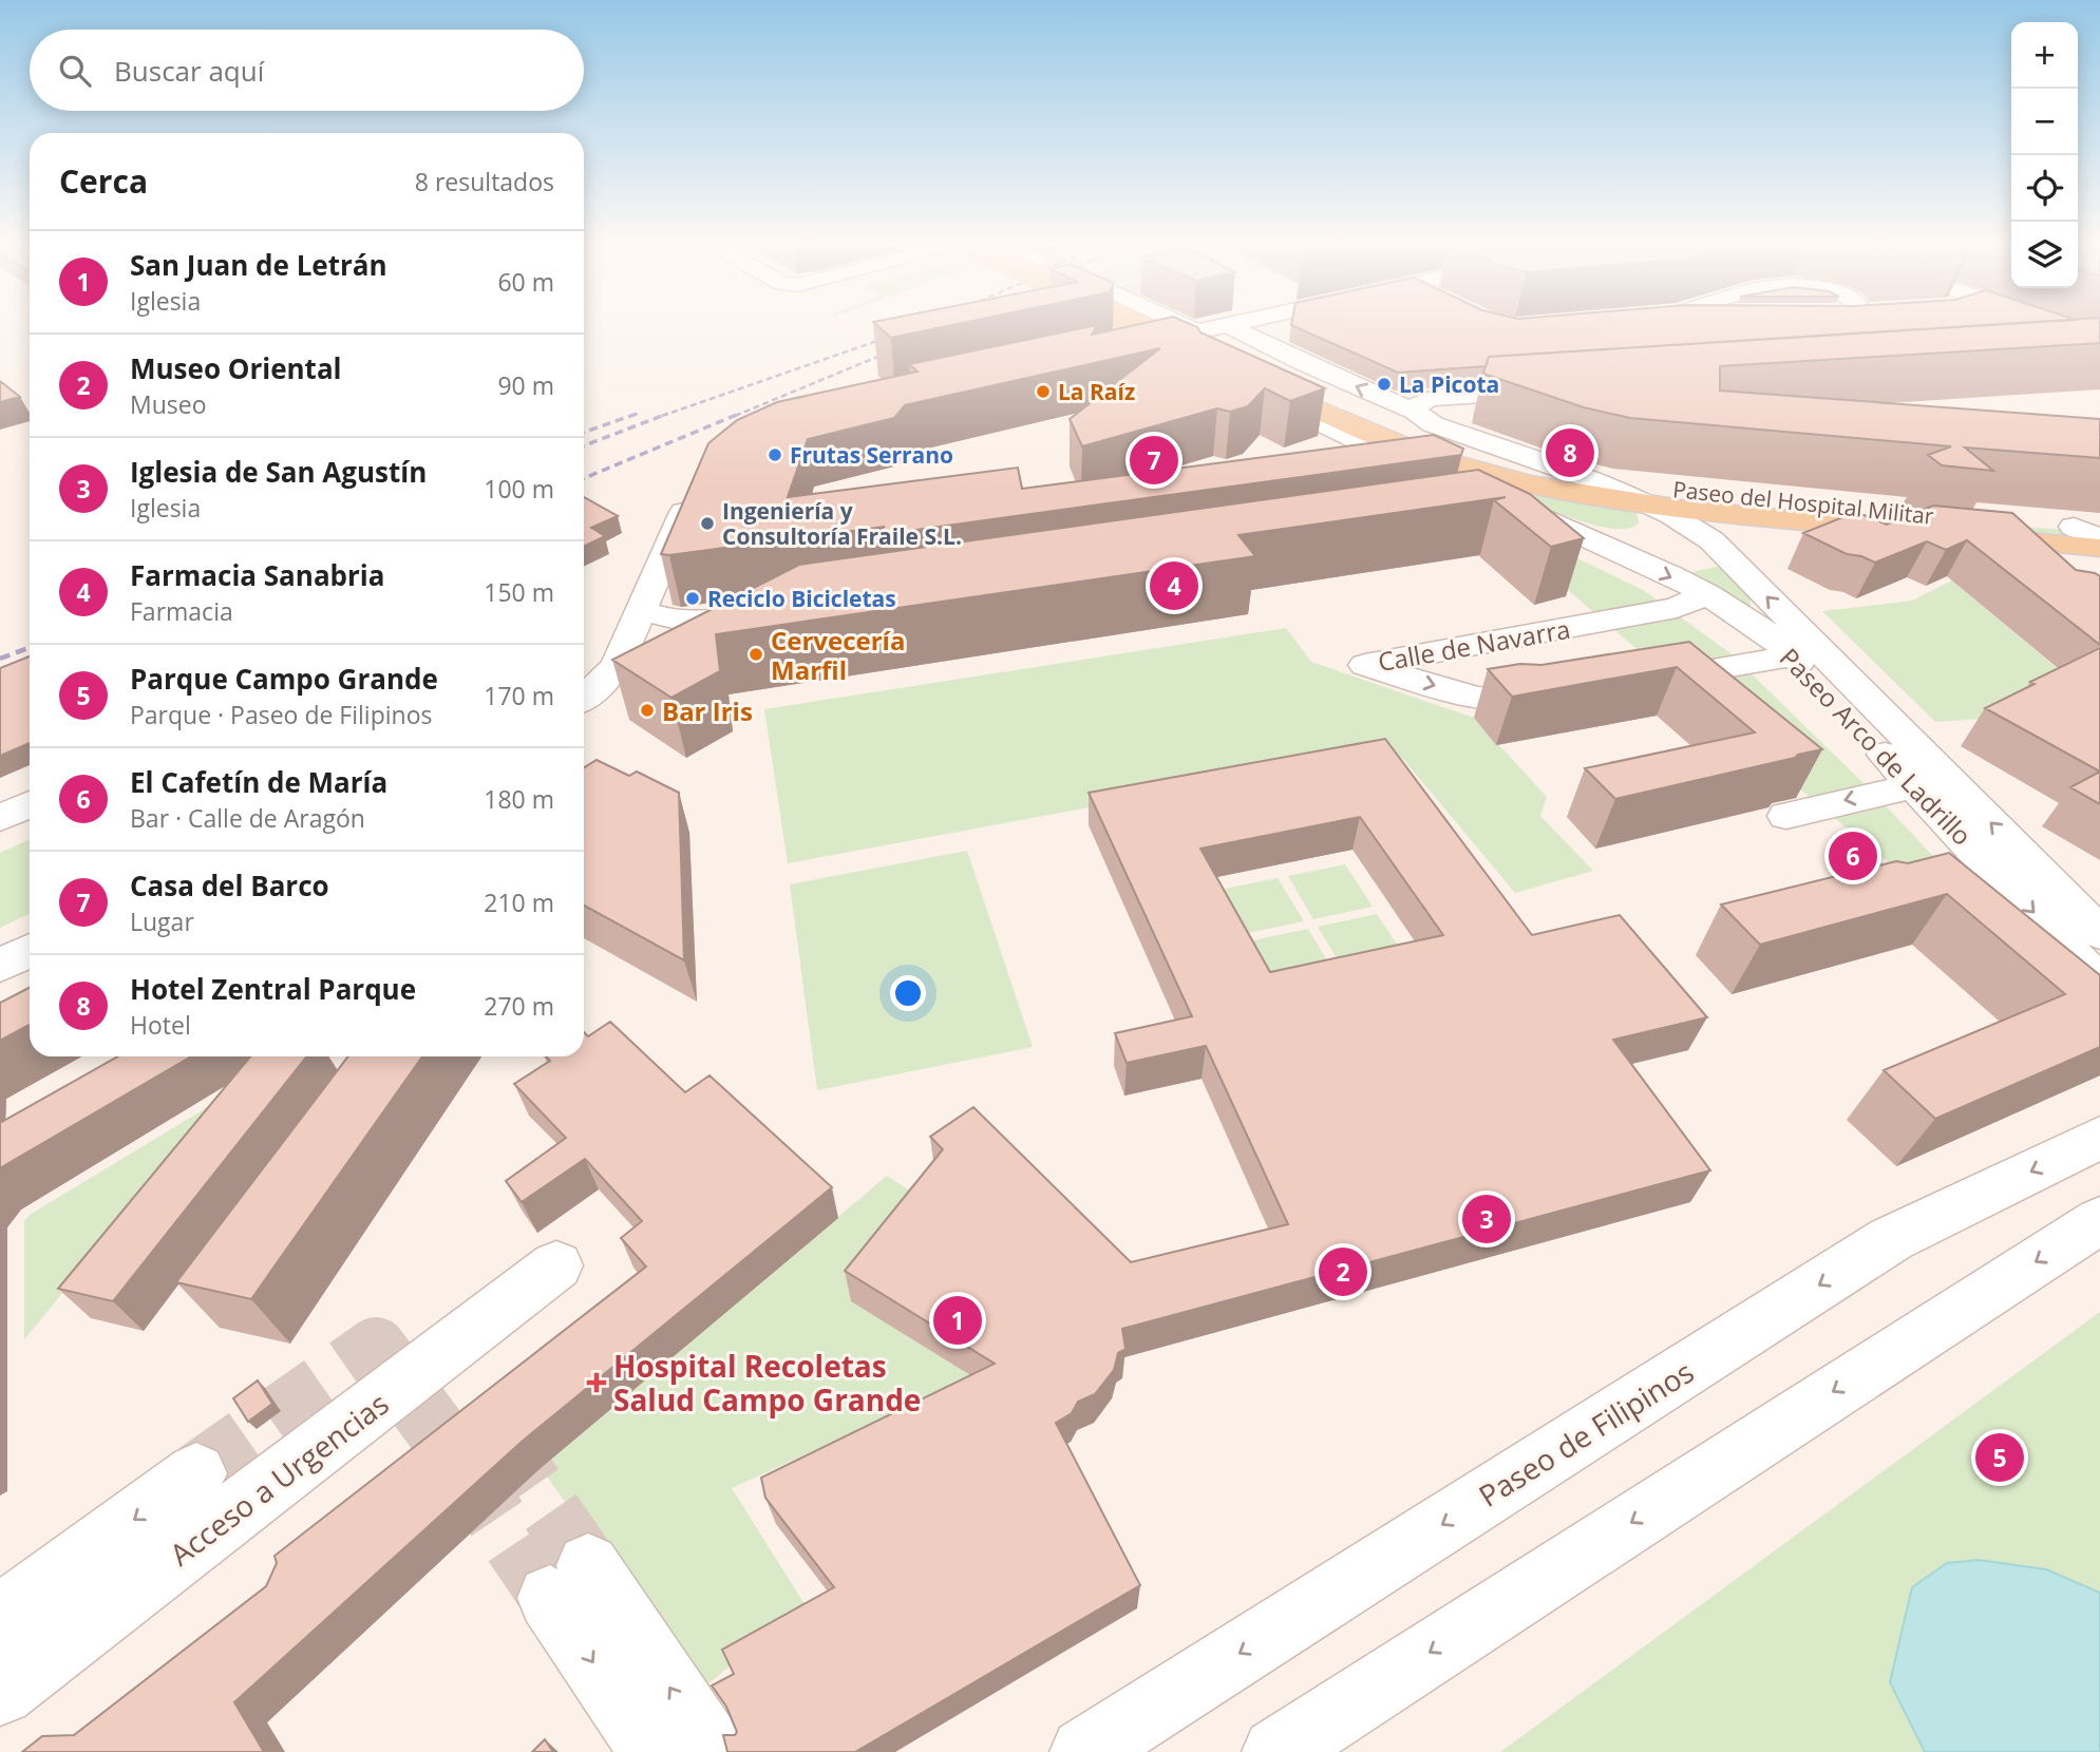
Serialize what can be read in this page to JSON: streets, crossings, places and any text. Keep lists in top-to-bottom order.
{
  "streets": {
    "main road": ["Paseo del Hospital Militar", "Paseo Arco de Ladrillo"],
    "street": ["Calle de Navarra", "Paseo de Filipinos", "Acceso a Urgencias"]
  },
  "crossings": [
    ["Paseo del Hospital Militar", "Paseo Arco de Ladrillo"],
    ["Calle de Navarra", "Paseo Arco de Ladrillo"]
  ],
  "places": {
    "other": [
      "La Picota",
      "La Raíz",
      "Frutas Serrano",
      "Ingeniería y Consultoría Fraile S.L.",
      "Reciclo Bicicletas",
      "Cervecería Marfil",
      "Bar Iris"
    ],
    "health": ["Hospital Recoletas Salud Campo Grande"]
  },
  "page": {
    "map_buttons": ["+", "−"],
    "search": "Buscar aquí",
    "heading": ["Cerca", "8 resultados"],
    "list": [
      {
        "mark": "1",
        "name": "San Juan de Letrán",
        "note": "Iglesia",
        "value": "60 m"
      },
      {
        "mark": "2",
        "name": "Museo Oriental",
        "note": "Museo",
        "value": "90 m"
      },
      {
        "mark": "3",
        "name": "Iglesia de San Agustín",
        "note": "Iglesia",
        "value": "100 m"
      },
      {
        "mark": "4",
        "name": "Farmacia Sanabria",
        "note": "Farmacia",
        "value": "150 m"
      },
      {
        "mark": "5",
        "name": "Parque Campo Grande",
        "note": "Parque · Paseo de Filipinos",
        "value": "170 m"
      },
      {
        "mark": "6",
        "name": "El Cafetín de María",
        "note": "Bar · Calle de Aragón",
        "value": "180 m"
      },
      {
        "mark": "7",
        "name": "Casa del Barco",
        "note": "Lugar",
        "value": "210 m"
      },
      {
        "mark": "8",
        "name": "Hotel Zentral Parque",
        "note": "Hotel",
        "value": "270 m"
      }
    ],
    "pins": [
      "8",
      "7",
      "4",
      "6",
      "3",
      "2",
      "1",
      "5"
    ]
  }
}
